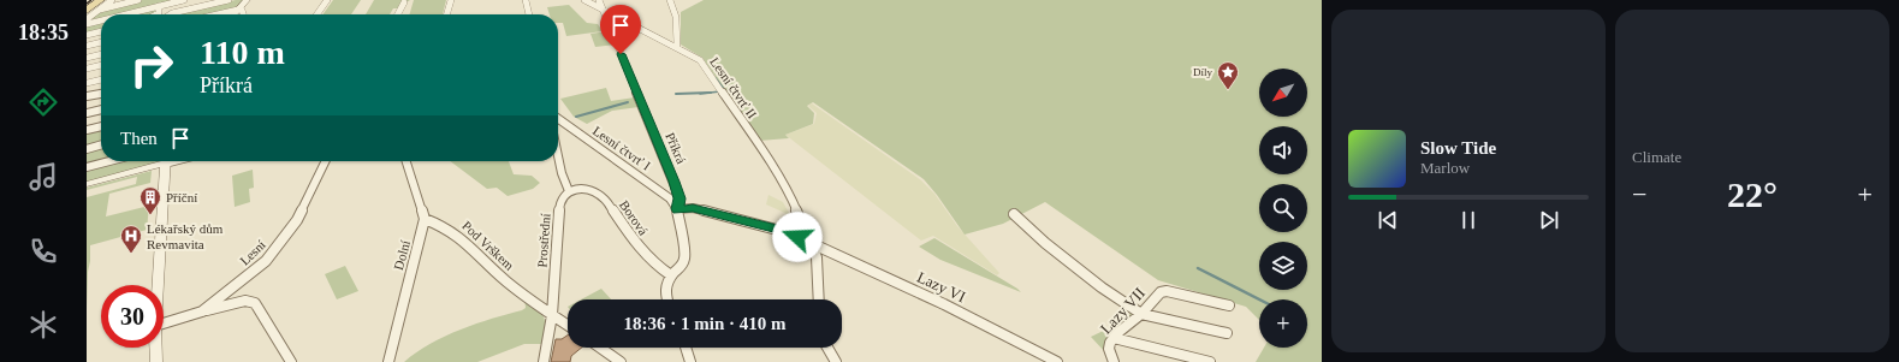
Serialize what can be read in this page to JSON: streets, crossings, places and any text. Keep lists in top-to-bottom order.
{
  "streets": {
    "street": [
      "Lesní čtvrť II",
      "Lesní čtvrť I",
      "Příkrá",
      "Borová",
      "Prostřední",
      "Pod Vrškem",
      "Lesní",
      "Dolní",
      "Lazy VI",
      "Lazy VII"
    ]
  },
  "crossings": [
    ["Lesní čtvrť II", "Příkrá"],
    ["Lesní čtvrť II", "Lazy VI"],
    ["Lesní čtvrť I", "Příkrá"],
    ["Příkrá", "Borová"],
    ["Borová", "Prostřední"],
    ["Prostřední", "Pod Vrškem"],
    ["Pod Vrškem", "Dolní"]
  ],
  "places": {
    "place": ["Díly"],
    "building": ["Příční"],
    "hospital": ["Lékařský dům Revmavita"]
  },
  "north": "bottom left",
  "page": {
    "tabs": "18:35",
    "tile": "Climate",
    "turn": ["110 m", "Příkrá"],
    "map_buttons": "+",
    "then": "Then",
    "song": ["Slow Tide", "Marlow"],
    "heat": ["−", "22°", "+"],
    "limit": "30",
    "trip": "18:36 · 1 min · 410 m"
  }
}
